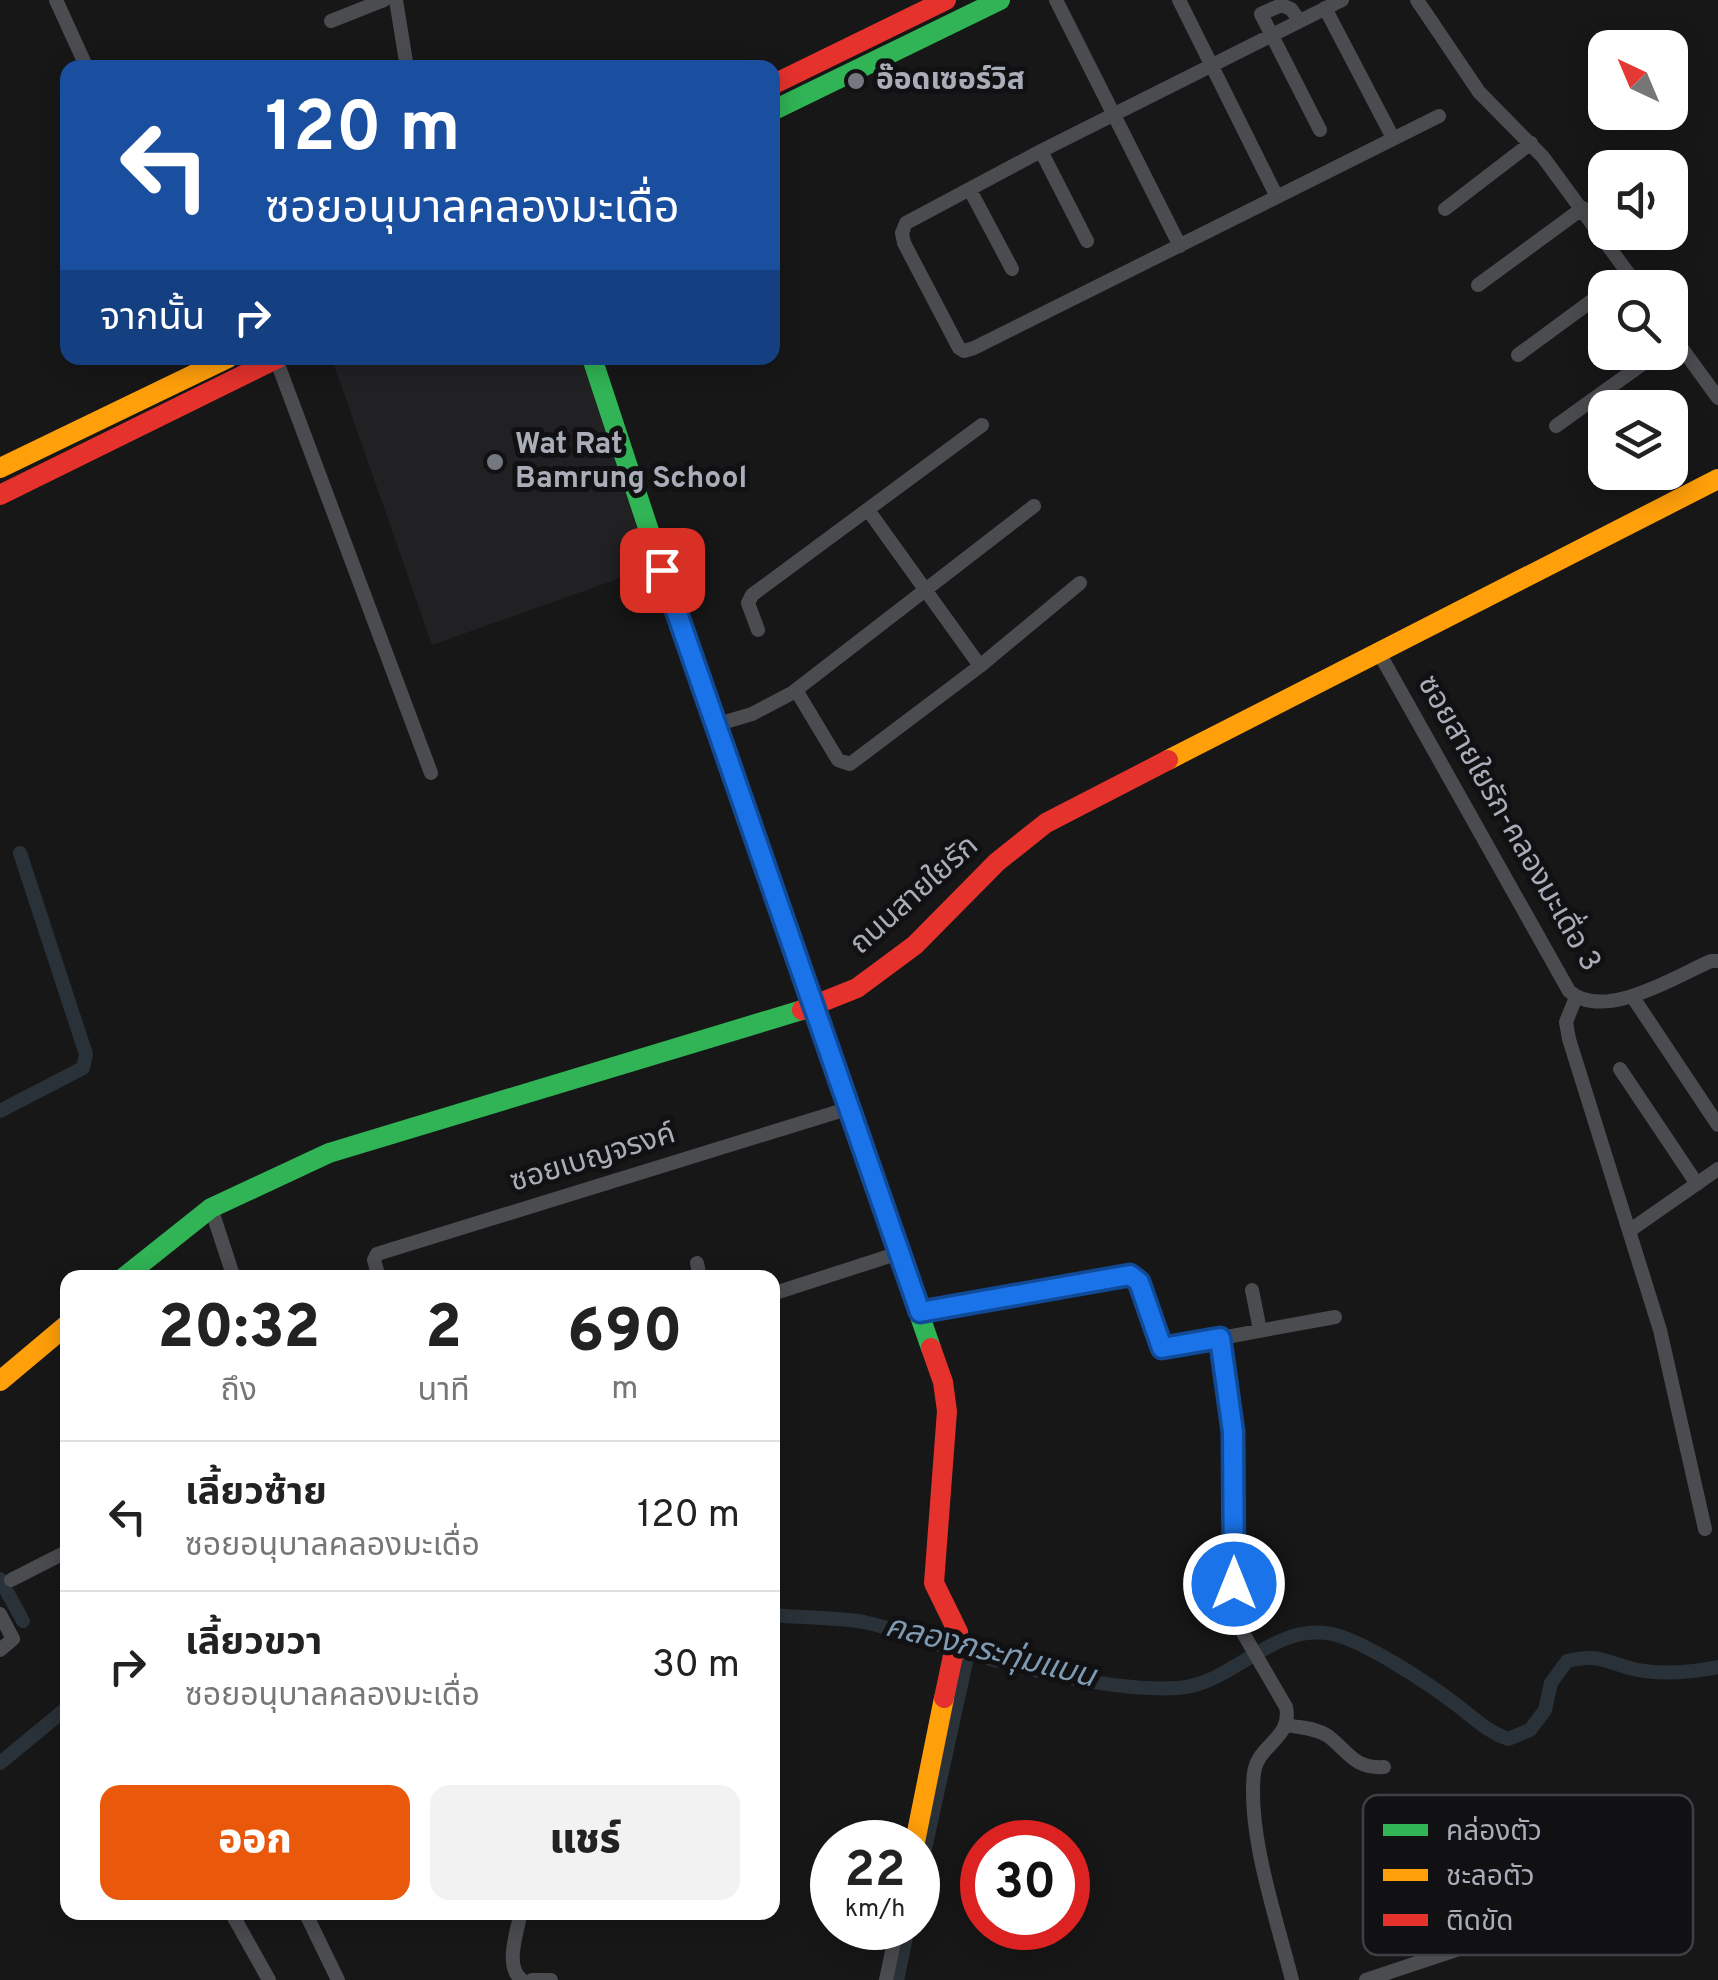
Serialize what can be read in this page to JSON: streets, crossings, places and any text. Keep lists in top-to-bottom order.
{
  "streets": {
    "street": ["ซอยสายใยรัก-คลองมะเดื่อ 3", "ถนนสายใยรัก", "ซอยเบญจรงค์"]
  },
  "crossings": [
    ["ซอยสายใยรัก-คลองมะเดื่อ 3", "ถนนสายใยรัก"]
  ],
  "water": ["คลองกระทุ่มแบน"],
  "places": ["อ๊อดเซอร์วิส", "Wat Rat Bamrung School"],
  "legend": ["คล่องตัว", "ชะลอตัว", "ติดขัด"],
  "north": "top left",
  "page": {
    "turn": ["120 m", "ซอยอนุบาลคลองมะเดื่อ"],
    "then": "จากนั้น",
    "eta": [
      "20:32",
      "ถึง",
      "2",
      "นาที",
      "690",
      "m"
    ],
    "list": [
      {
        "name": "เลี้ยวซ้าย",
        "note": "ซอยอนุบาลคลองมะเดื่อ",
        "value": "120 m"
      },
      {
        "name": "เลี้ยวขวา",
        "note": "ซอยอนุบาลคลองมะเดื่อ",
        "value": "30 m"
      }
    ],
    "buttons": ["ออก", "แชร์"],
    "speed": "22 km/h",
    "limit": "30"
  }
}
